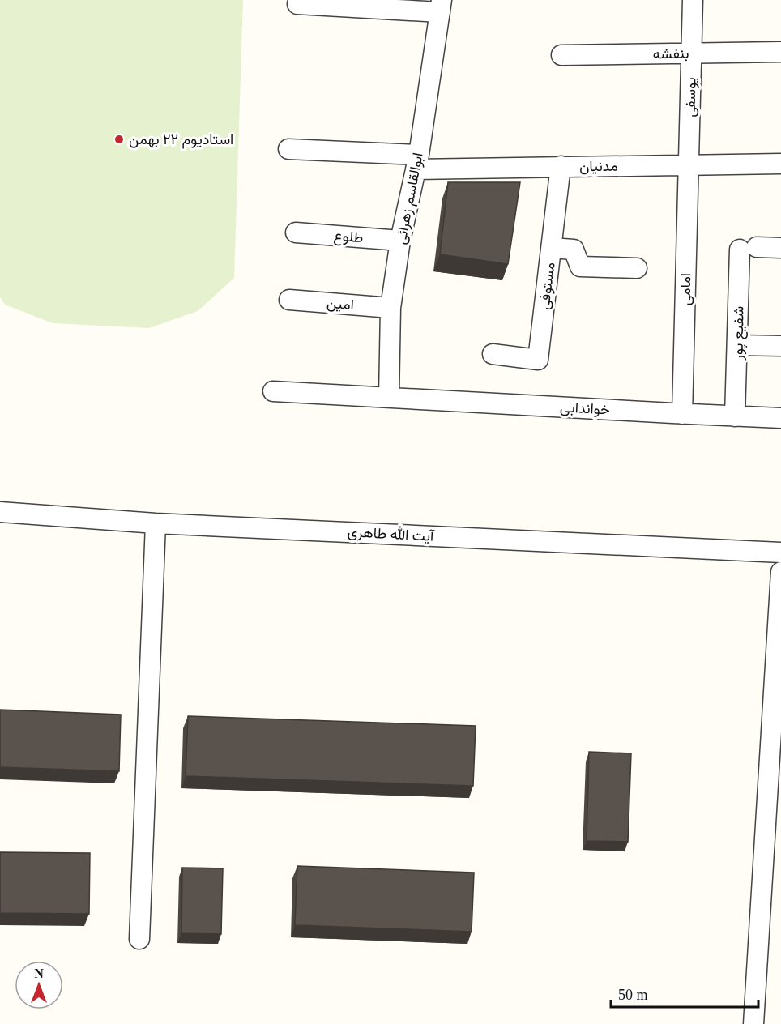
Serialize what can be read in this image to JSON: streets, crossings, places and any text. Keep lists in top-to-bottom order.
{
  "streets": {
    "street": [
      "بنفشه",
      "یوسفی",
      "مدنیان",
      "ابوالقاسم زهرائی",
      "طلوع",
      "مستوفی",
      "امامی",
      "امین",
      "شفیع پور",
      "خواندابی",
      "آیت الله طاهری"
    ]
  },
  "crossings": [
    ["بنفشه", "یوسفی"],
    ["یوسفی", "مدنیان"],
    ["یوسفی", "امامی"],
    ["مدنیان", "ابوالقاسم زهرائی"],
    ["مدنیان", "مستوفی"],
    ["مدنیان", "امامی"],
    ["ابوالقاسم زهرائی", "طلوع"],
    ["ابوالقاسم زهرائی", "امین"],
    ["ابوالقاسم زهرائی", "خواندابی"],
    ["امامی", "خواندابی"],
    ["شفیع پور", "خواندابی"]
  ],
  "places": ["استادیوم ۲۲ بهمن"],
  "scale_bar": "50 m",
  "north": "top"
}
